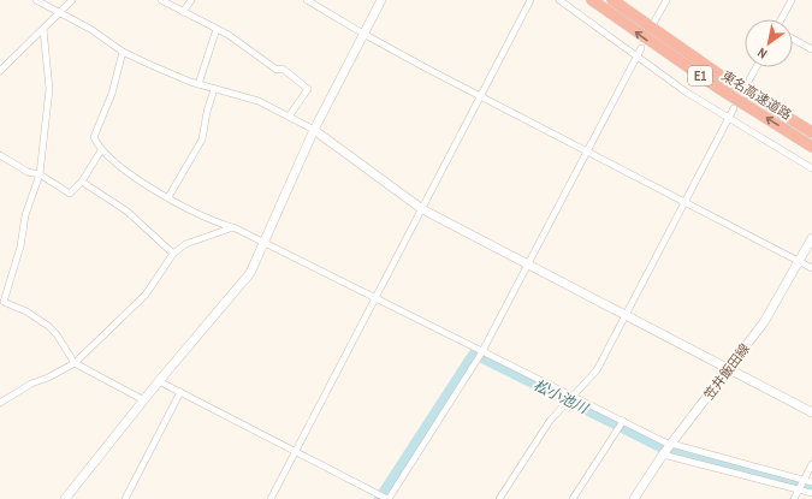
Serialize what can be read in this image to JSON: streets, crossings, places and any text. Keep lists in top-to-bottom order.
{
  "streets": {
    "highway": ["E1", "東名高速道路"],
    "street": ["笠井飯田線"]
  },
  "water": ["松小池川"],
  "north": "bottom left"
}
